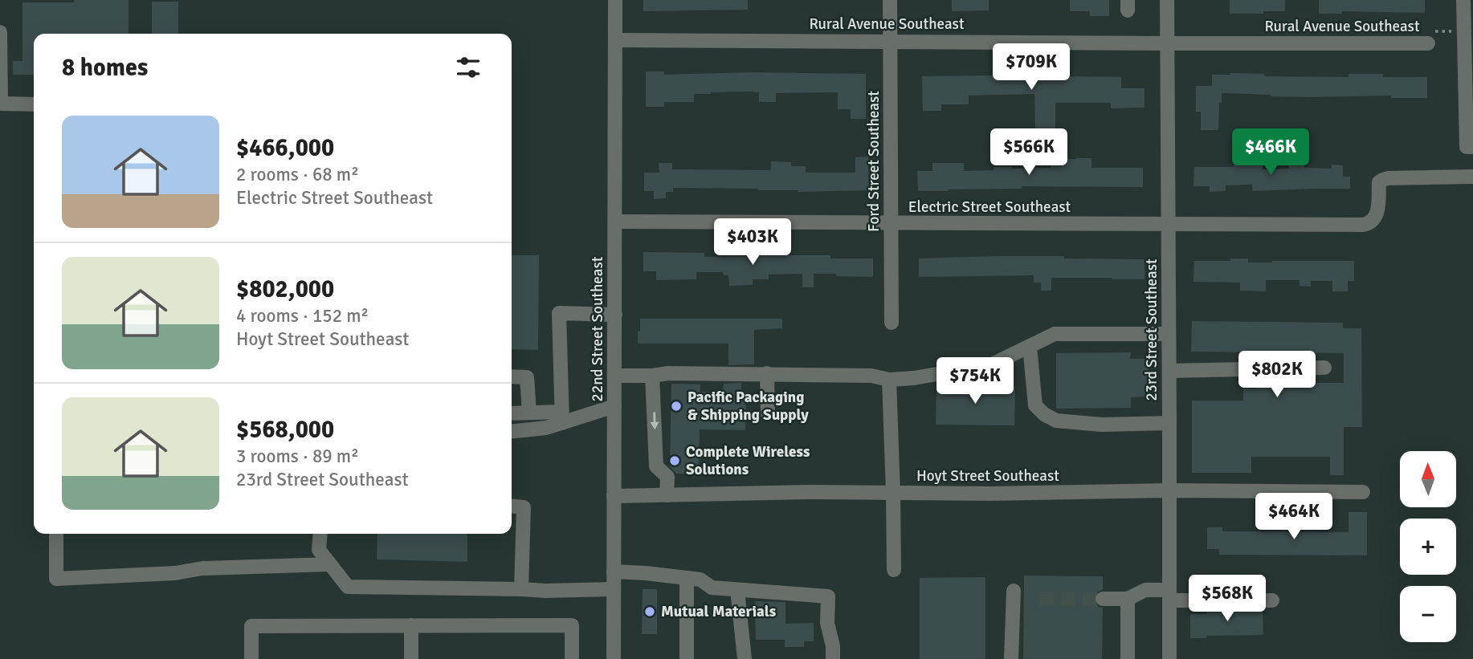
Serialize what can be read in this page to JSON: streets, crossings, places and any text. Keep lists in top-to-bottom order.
{
  "streets": {
    "street": [
      "Rural Avenue Southeast",
      "Ford Street Southeast",
      "Electric Street Southeast",
      "22nd Street Southeast",
      "23rd Street Southeast",
      "Hoyt Street Southeast"
    ]
  },
  "crossings": [
    ["Rural Avenue Southeast", "Ford Street Southeast"],
    ["Rural Avenue Southeast", "22nd Street Southeast"],
    ["Rural Avenue Southeast", "23rd Street Southeast"],
    ["Ford Street Southeast", "Electric Street Southeast"],
    ["Electric Street Southeast", "22nd Street Southeast"],
    ["Electric Street Southeast", "23rd Street Southeast"],
    ["22nd Street Southeast", "Hoyt Street Southeast"],
    ["23rd Street Southeast", "Hoyt Street Southeast"]
  ],
  "places": ["Pacific Packaging & Shipping Supply", "Complete Wireless Solutions", "Mutual Materials"],
  "north": "top",
  "page": {
    "heading": "8 homes",
    "price": [
      "$709K",
      "$566K",
      "$466K",
      "$403K",
      "$802K",
      "$754K",
      "$464K",
      "$568K"
    ],
    "list": [
      {
        "name": "$466,000",
        "note": "2 rooms · 68 m² · Electric Street Southeast"
      },
      {
        "name": "$802,000",
        "note": "4 rooms · 152 m² · Hoyt Street Southeast"
      },
      {
        "name": "$568,000",
        "note": "3 rooms · 89 m² · 23rd Street Southeast"
      }
    ],
    "map_buttons": ["+", "−"]
  }
}
